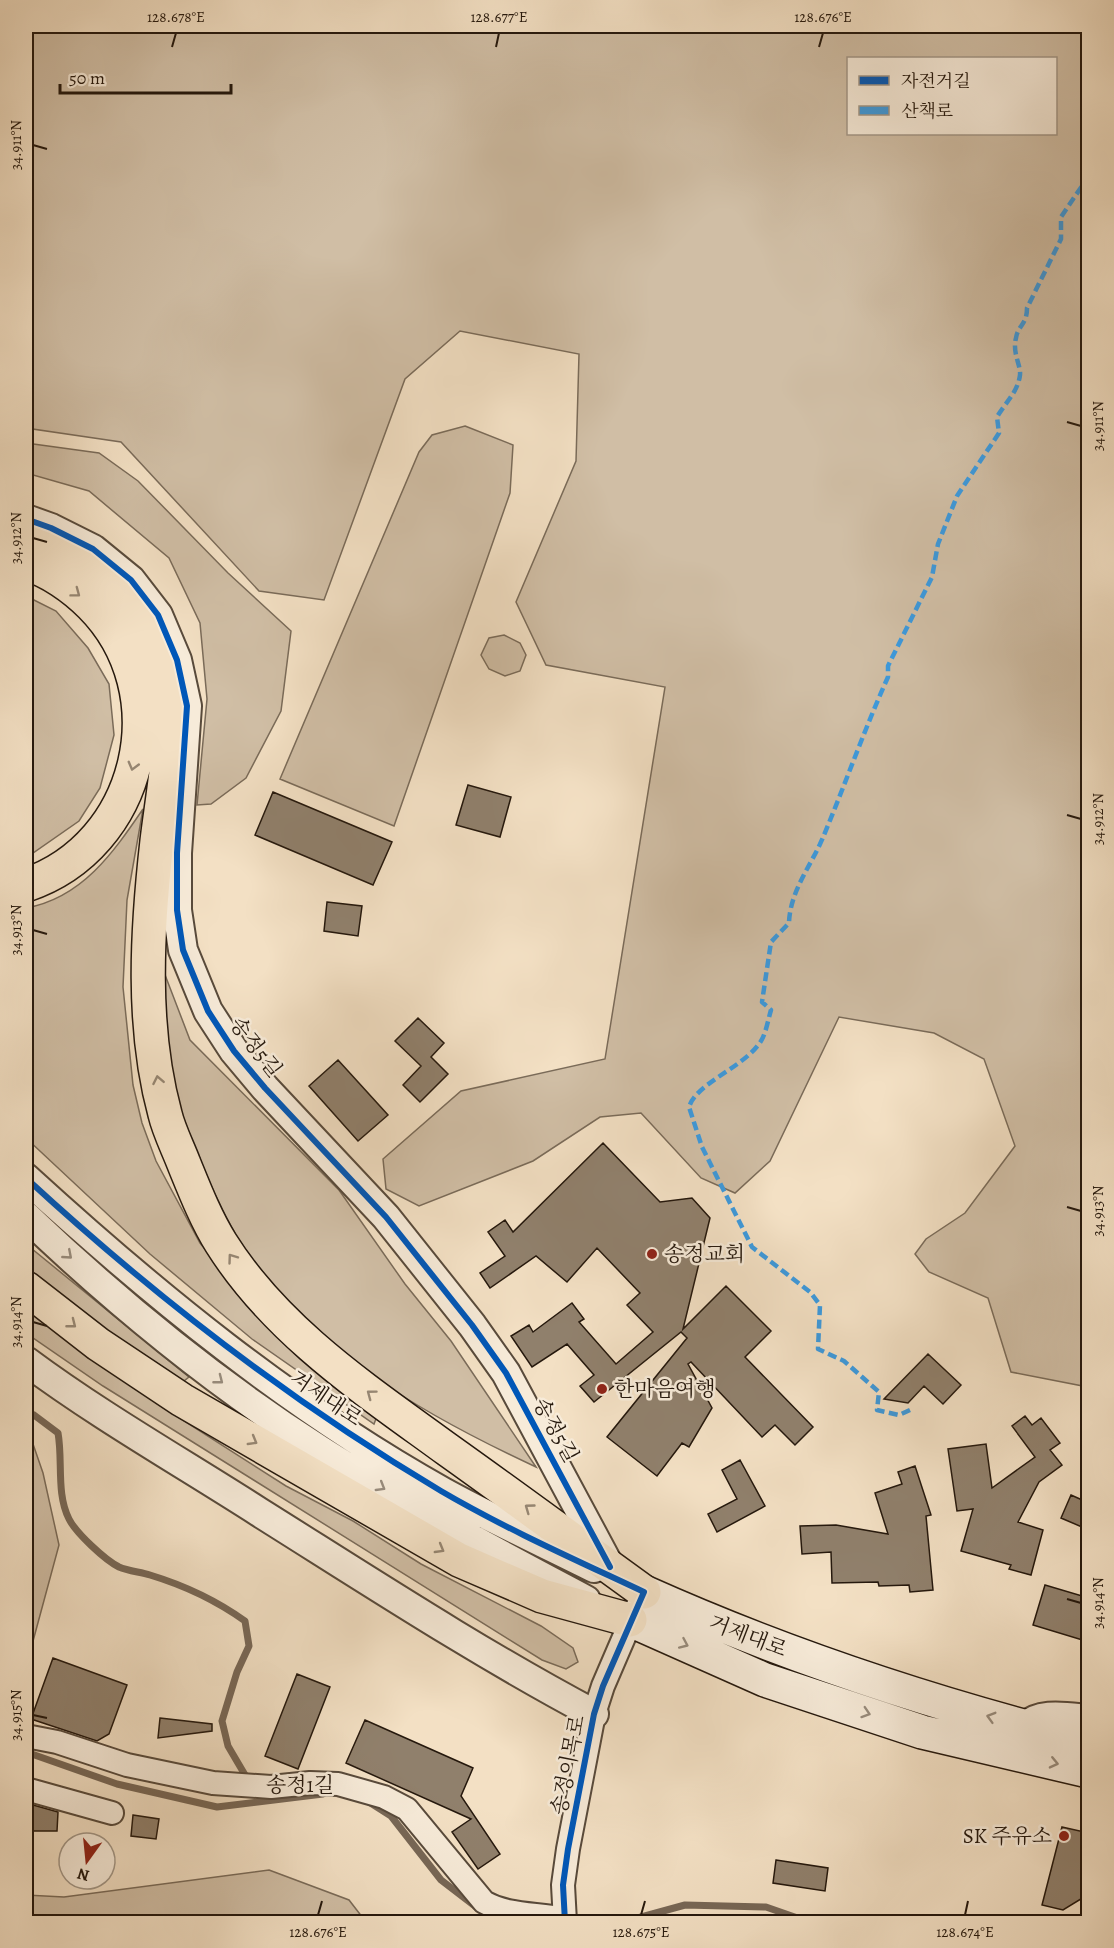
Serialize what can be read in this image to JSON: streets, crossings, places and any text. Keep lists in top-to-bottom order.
{
  "streets": {
    "main road": ["거제대로"],
    "street": ["송정5길", "송정이목로", "송정1길"]
  },
  "crossings": [
    ["거제대로", "송정이목로"],
    ["송정이목로", "송정1길"]
  ],
  "places": ["송정교회", "한마음여행", "SK 주유소"],
  "legend": ["자전거길", "산책로"],
  "scale_bar": "50 m",
  "north": "bottom",
  "coordinates": [
    "128.678°E",
    "128.677°E",
    "128.676°E",
    "34.911°N",
    "34.912°N",
    "34.913°N",
    "34.914°N",
    "34.915°N",
    "128.675°E",
    "128.674°E"
  ]
}
